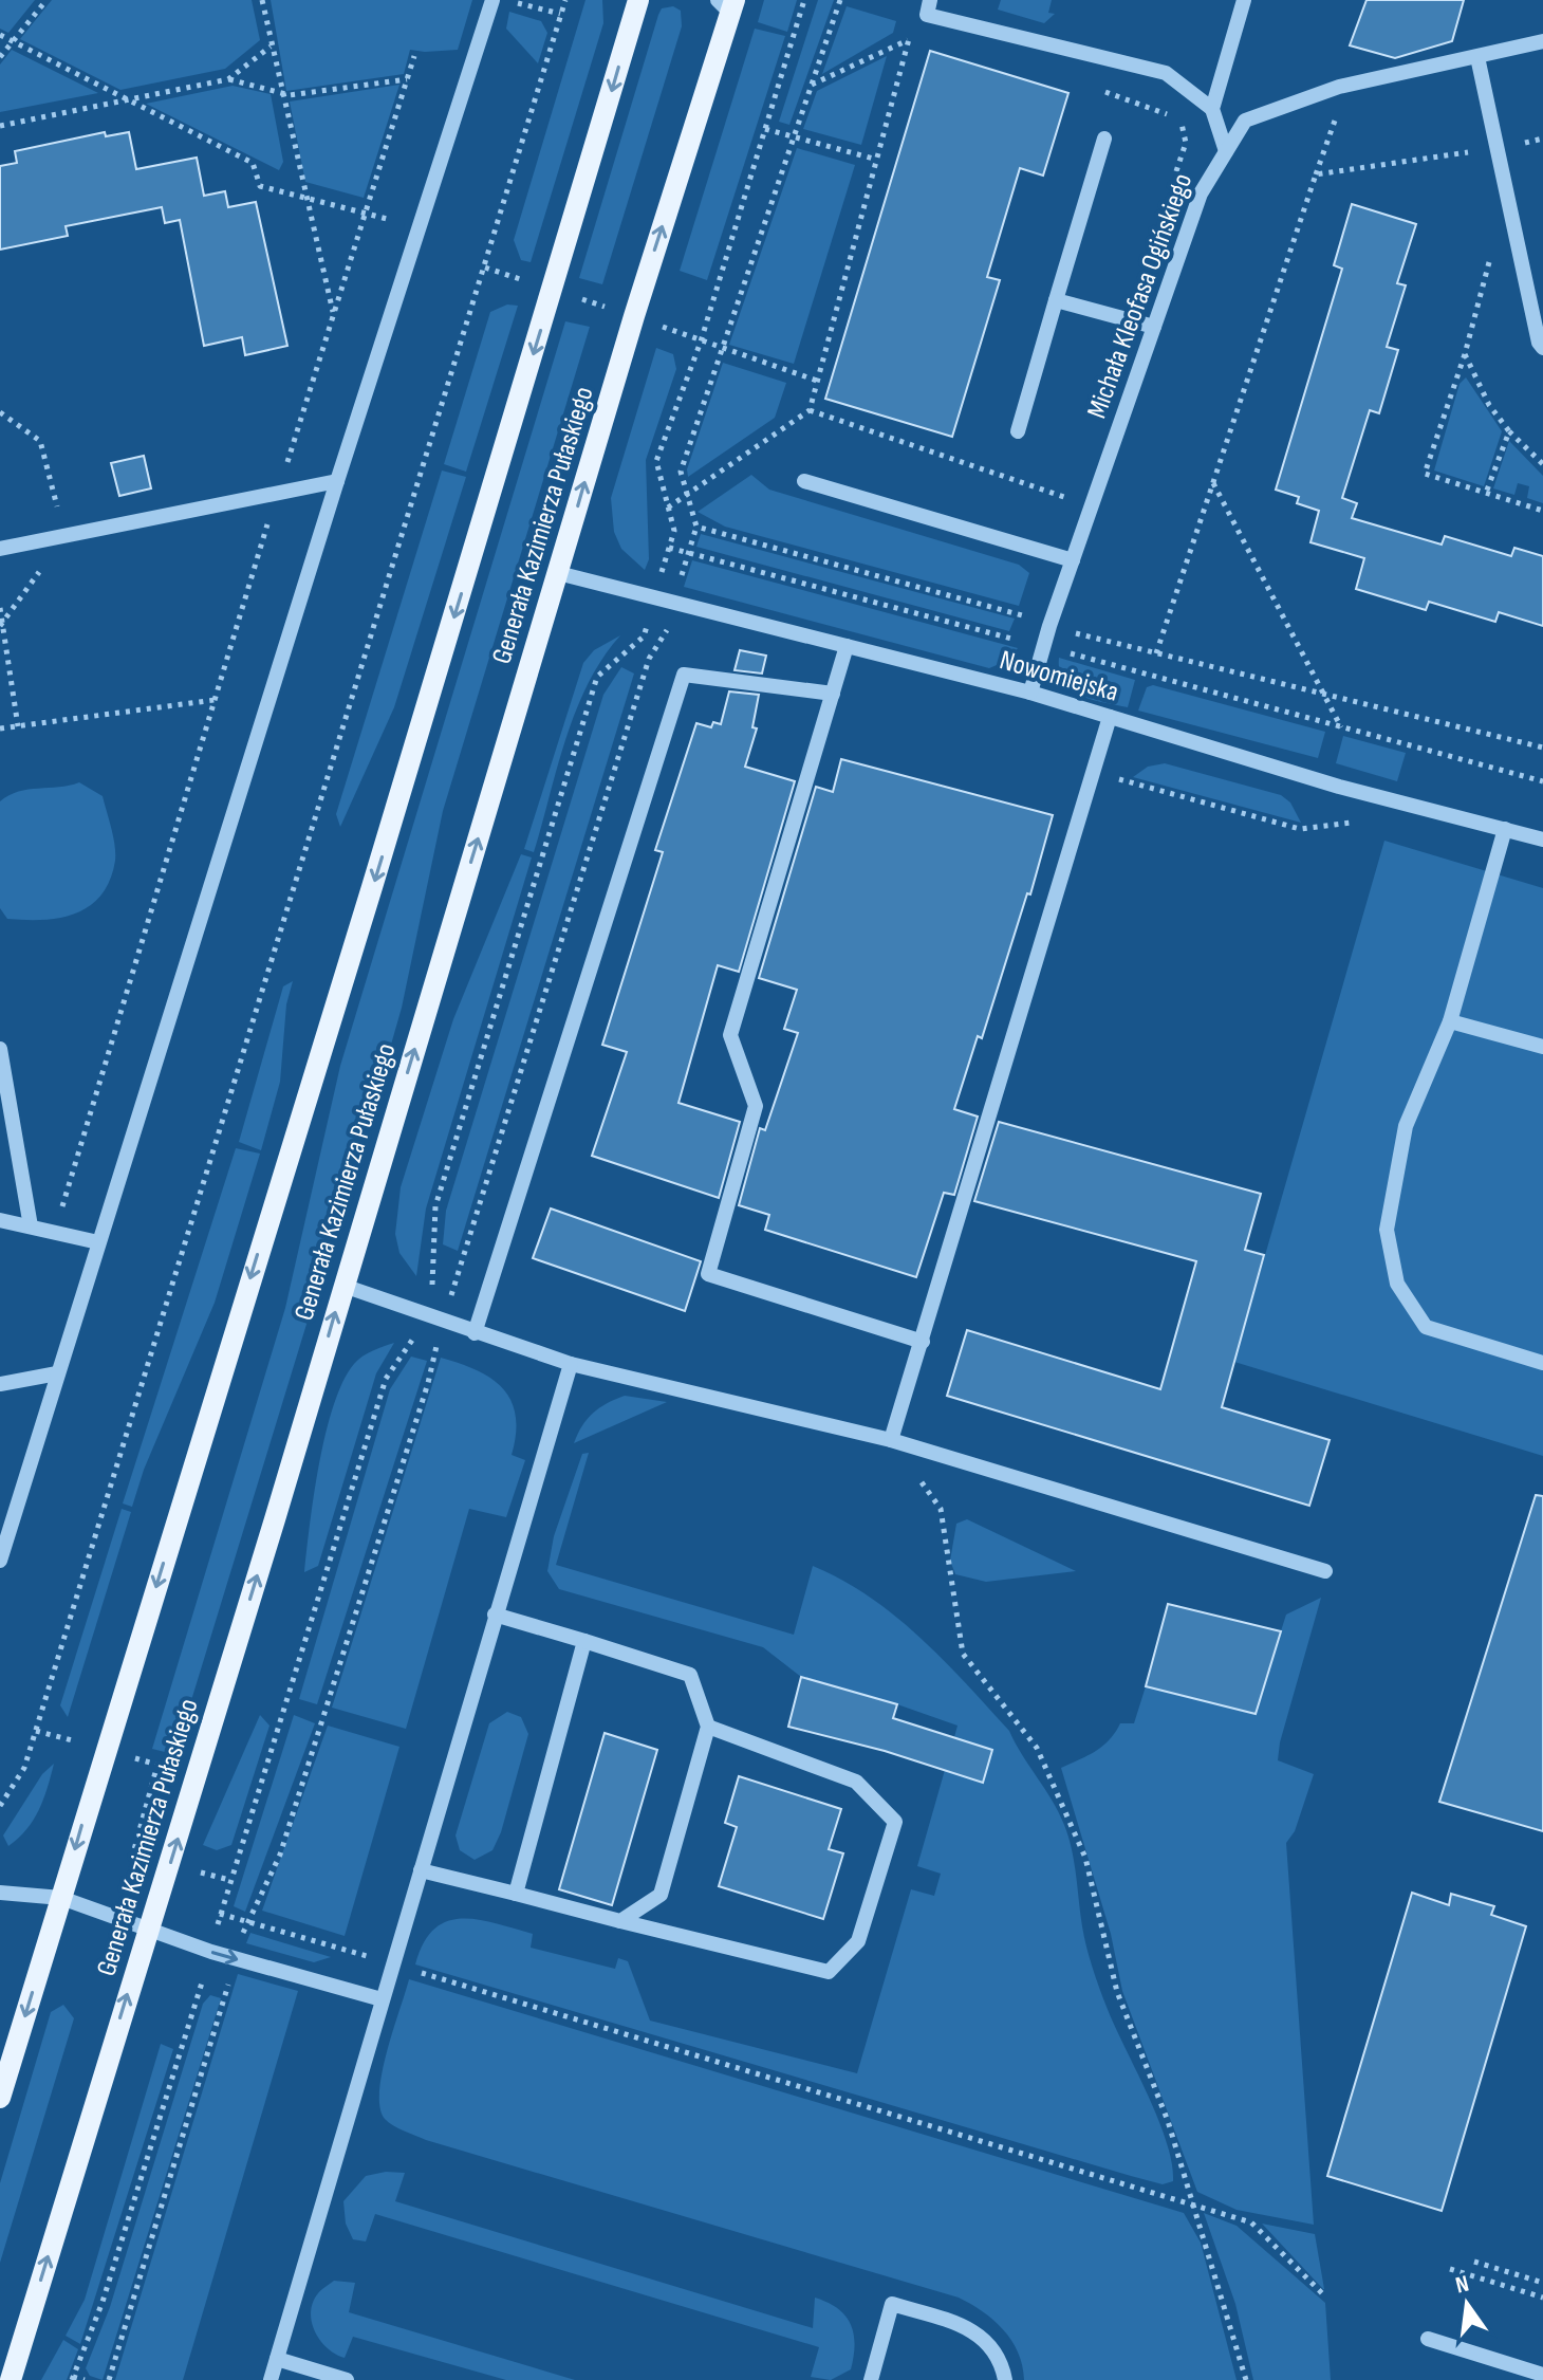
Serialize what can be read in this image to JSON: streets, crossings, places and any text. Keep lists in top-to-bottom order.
{
  "streets": {
    "main road": ["Generała Kazimierza Pułaskiego"],
    "street": ["Michała Kleofasa Ogińskiego", "Nowomiejska"]
  },
  "crossings": [
    ["Michała Kleofasa Ogińskiego", "Nowomiejska"],
    ["Generała Kazimierza Pułaskiego", "Nowomiejska"]
  ],
  "north": "top"
}
